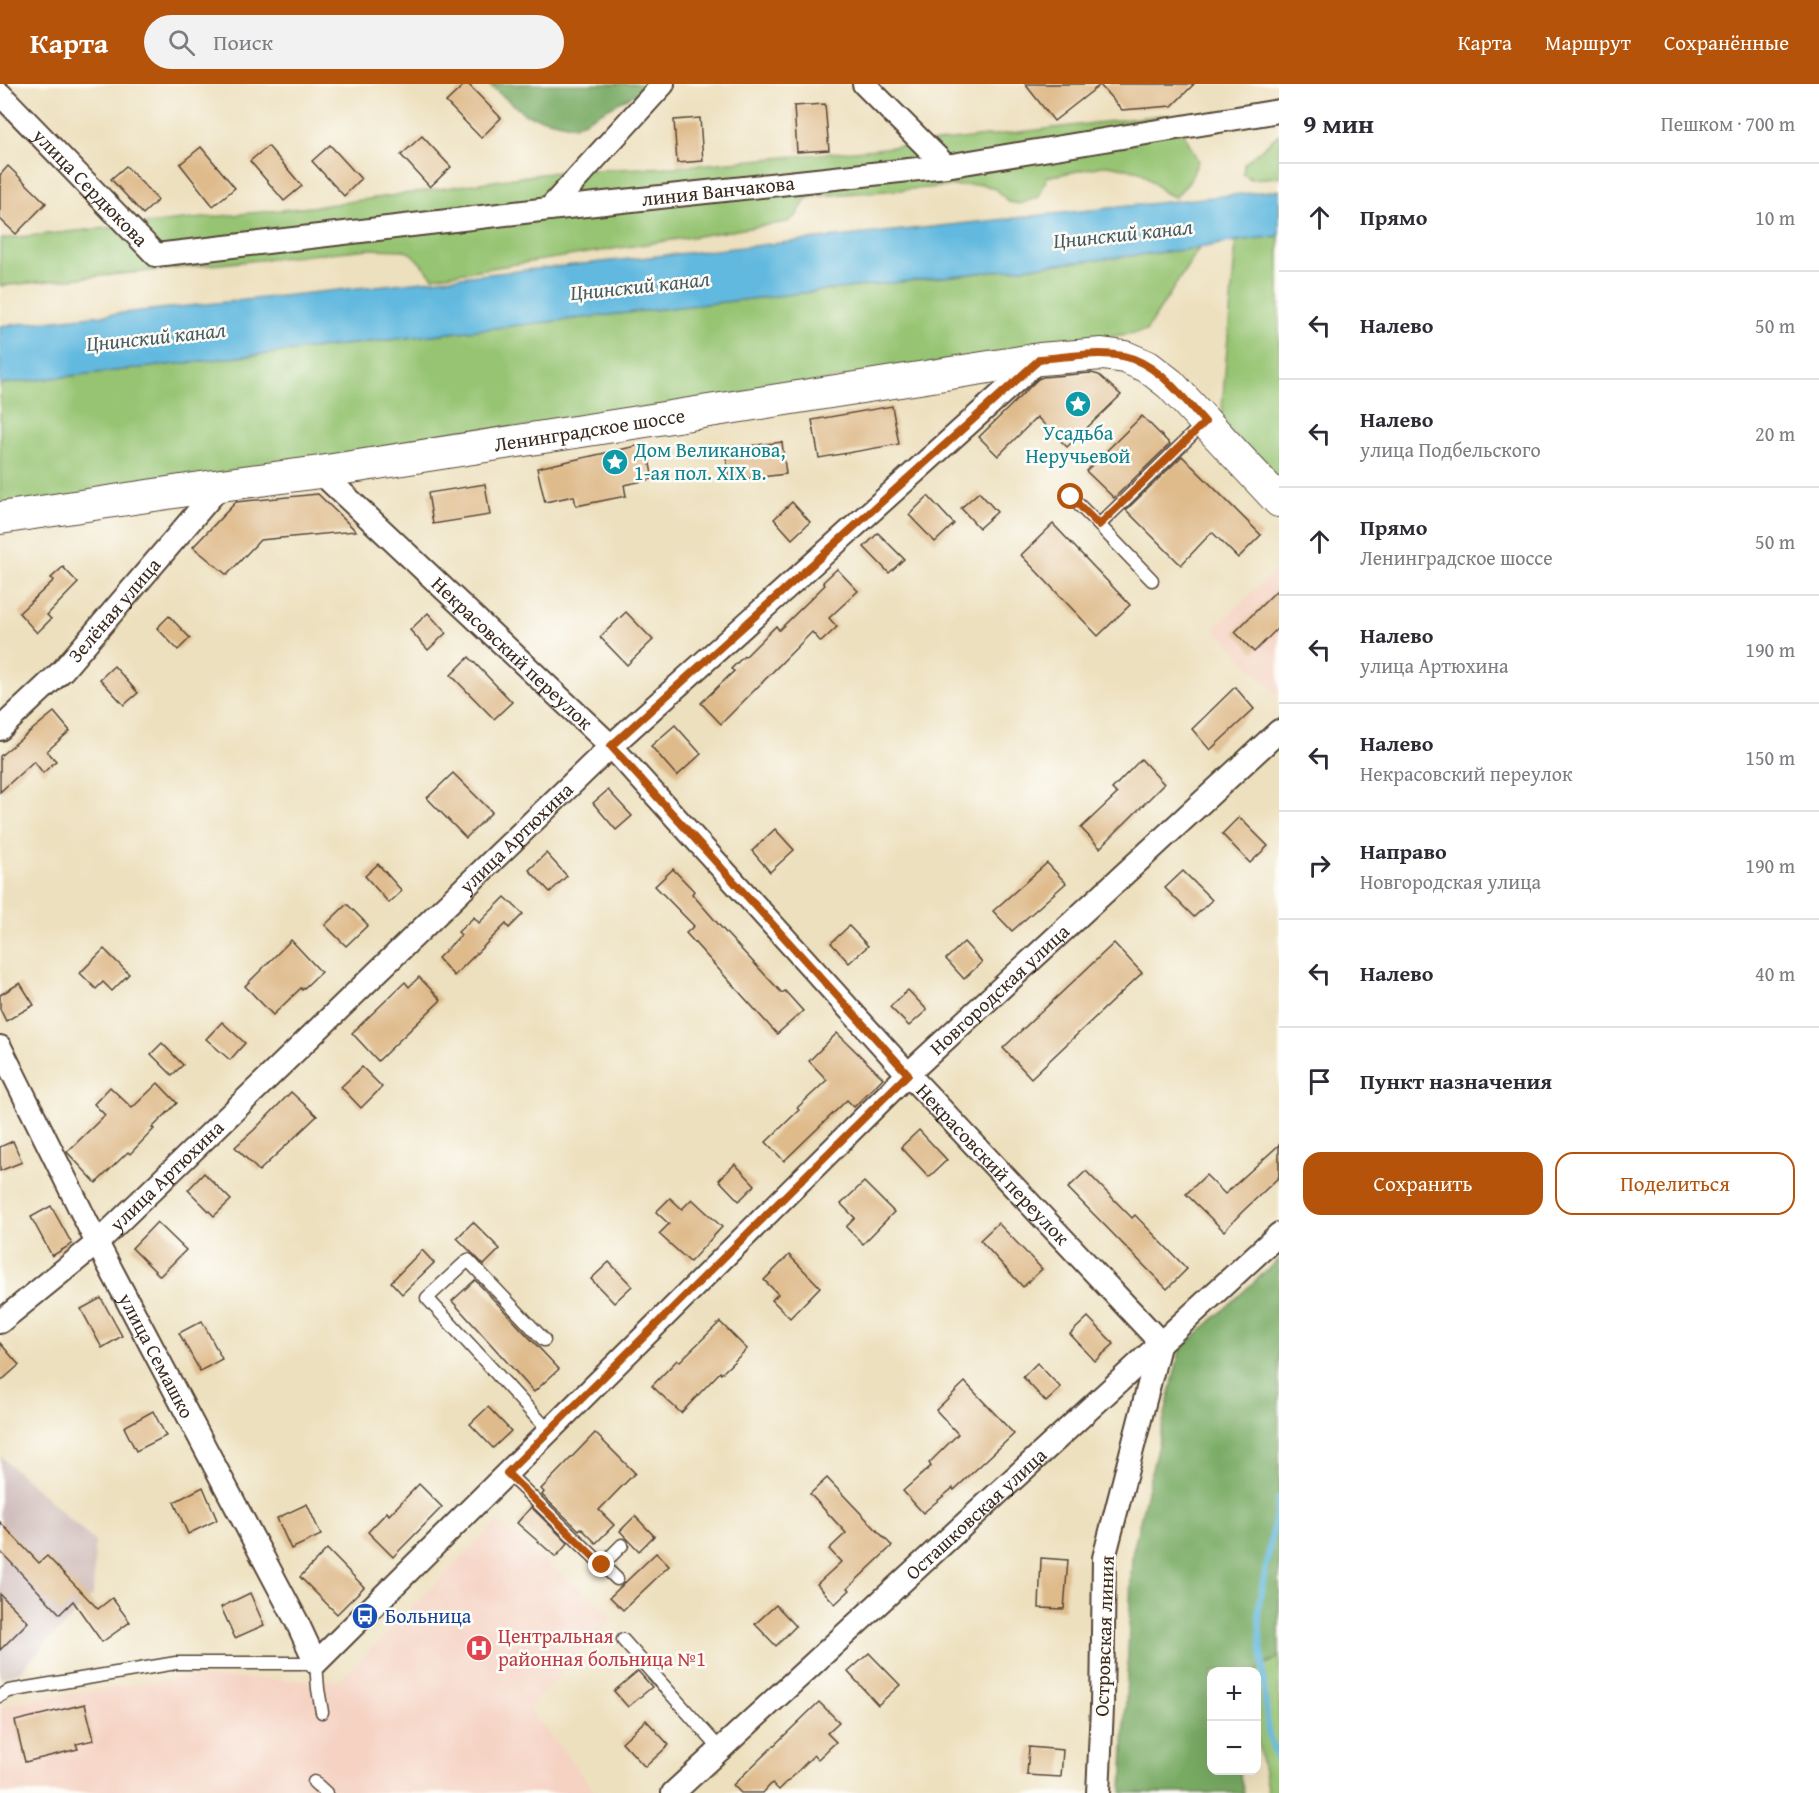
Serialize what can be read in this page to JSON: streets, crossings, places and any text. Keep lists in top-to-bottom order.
{
  "streets": {
    "street": [
      "улица Сердюкова",
      "линия Ванчакова",
      "Ленинградское шоссе",
      "Зелёная улица",
      "Некрасовский переулок",
      "улица Артюхина",
      "Новгородская улица",
      "улица Семашко",
      "Осташковская улица",
      "Островская линия"
    ]
  },
  "crossings": [
    ["улица Сердюкова", "линия Ванчакова"],
    ["Ленинградское шоссе", "Зелёная улица"],
    ["Ленинградское шоссе", "Некрасовский переулок"],
    ["Ленинградское шоссе", "улица Артюхина"],
    ["Некрасовский переулок", "улица Артюхина"],
    ["Некрасовский переулок", "Новгородская улица"],
    ["Некрасовский переулок", "Осташковская улица"],
    ["Некрасовский переулок", "Островская линия"],
    ["улица Артюхина", "улица Семашко"],
    ["Новгородская улица", "улица Семашко"],
    ["Осташковская улица", "Островская линия"]
  ],
  "water": ["Цнинский канал"],
  "places": {
    "place": ["Усадьба Неручьевой", "Дом Великанова, 1-ая пол. XIX в."],
    "bus stop": ["Больница"],
    "hospital": ["Центральная районная больница №1"]
  },
  "page": {
    "header": "Карта",
    "search": "Поиск",
    "nav": ["Карта", "Маршрут", "Сохранённые"],
    "heading": ["9 мин", "Пешком · 700 m"],
    "list": [
      ["Прямо", "10 m"],
      ["Налево", "50 m"],
      ["Налево", "улица Подбельского", "20 m"],
      ["Прямо", "Ленинградское шоссе", "50 m"],
      ["Налево", "улица Артюхина", "190 m"],
      ["Налево", "Некрасовский переулок", "150 m"],
      ["Направо", "Новгородская улица", "190 m"],
      ["Налево", "40 m"],
      "Пункт назначения"
    ],
    "buttons": ["Сохранить", "Поделиться"],
    "map_buttons": ["+", "−"]
  }
}
